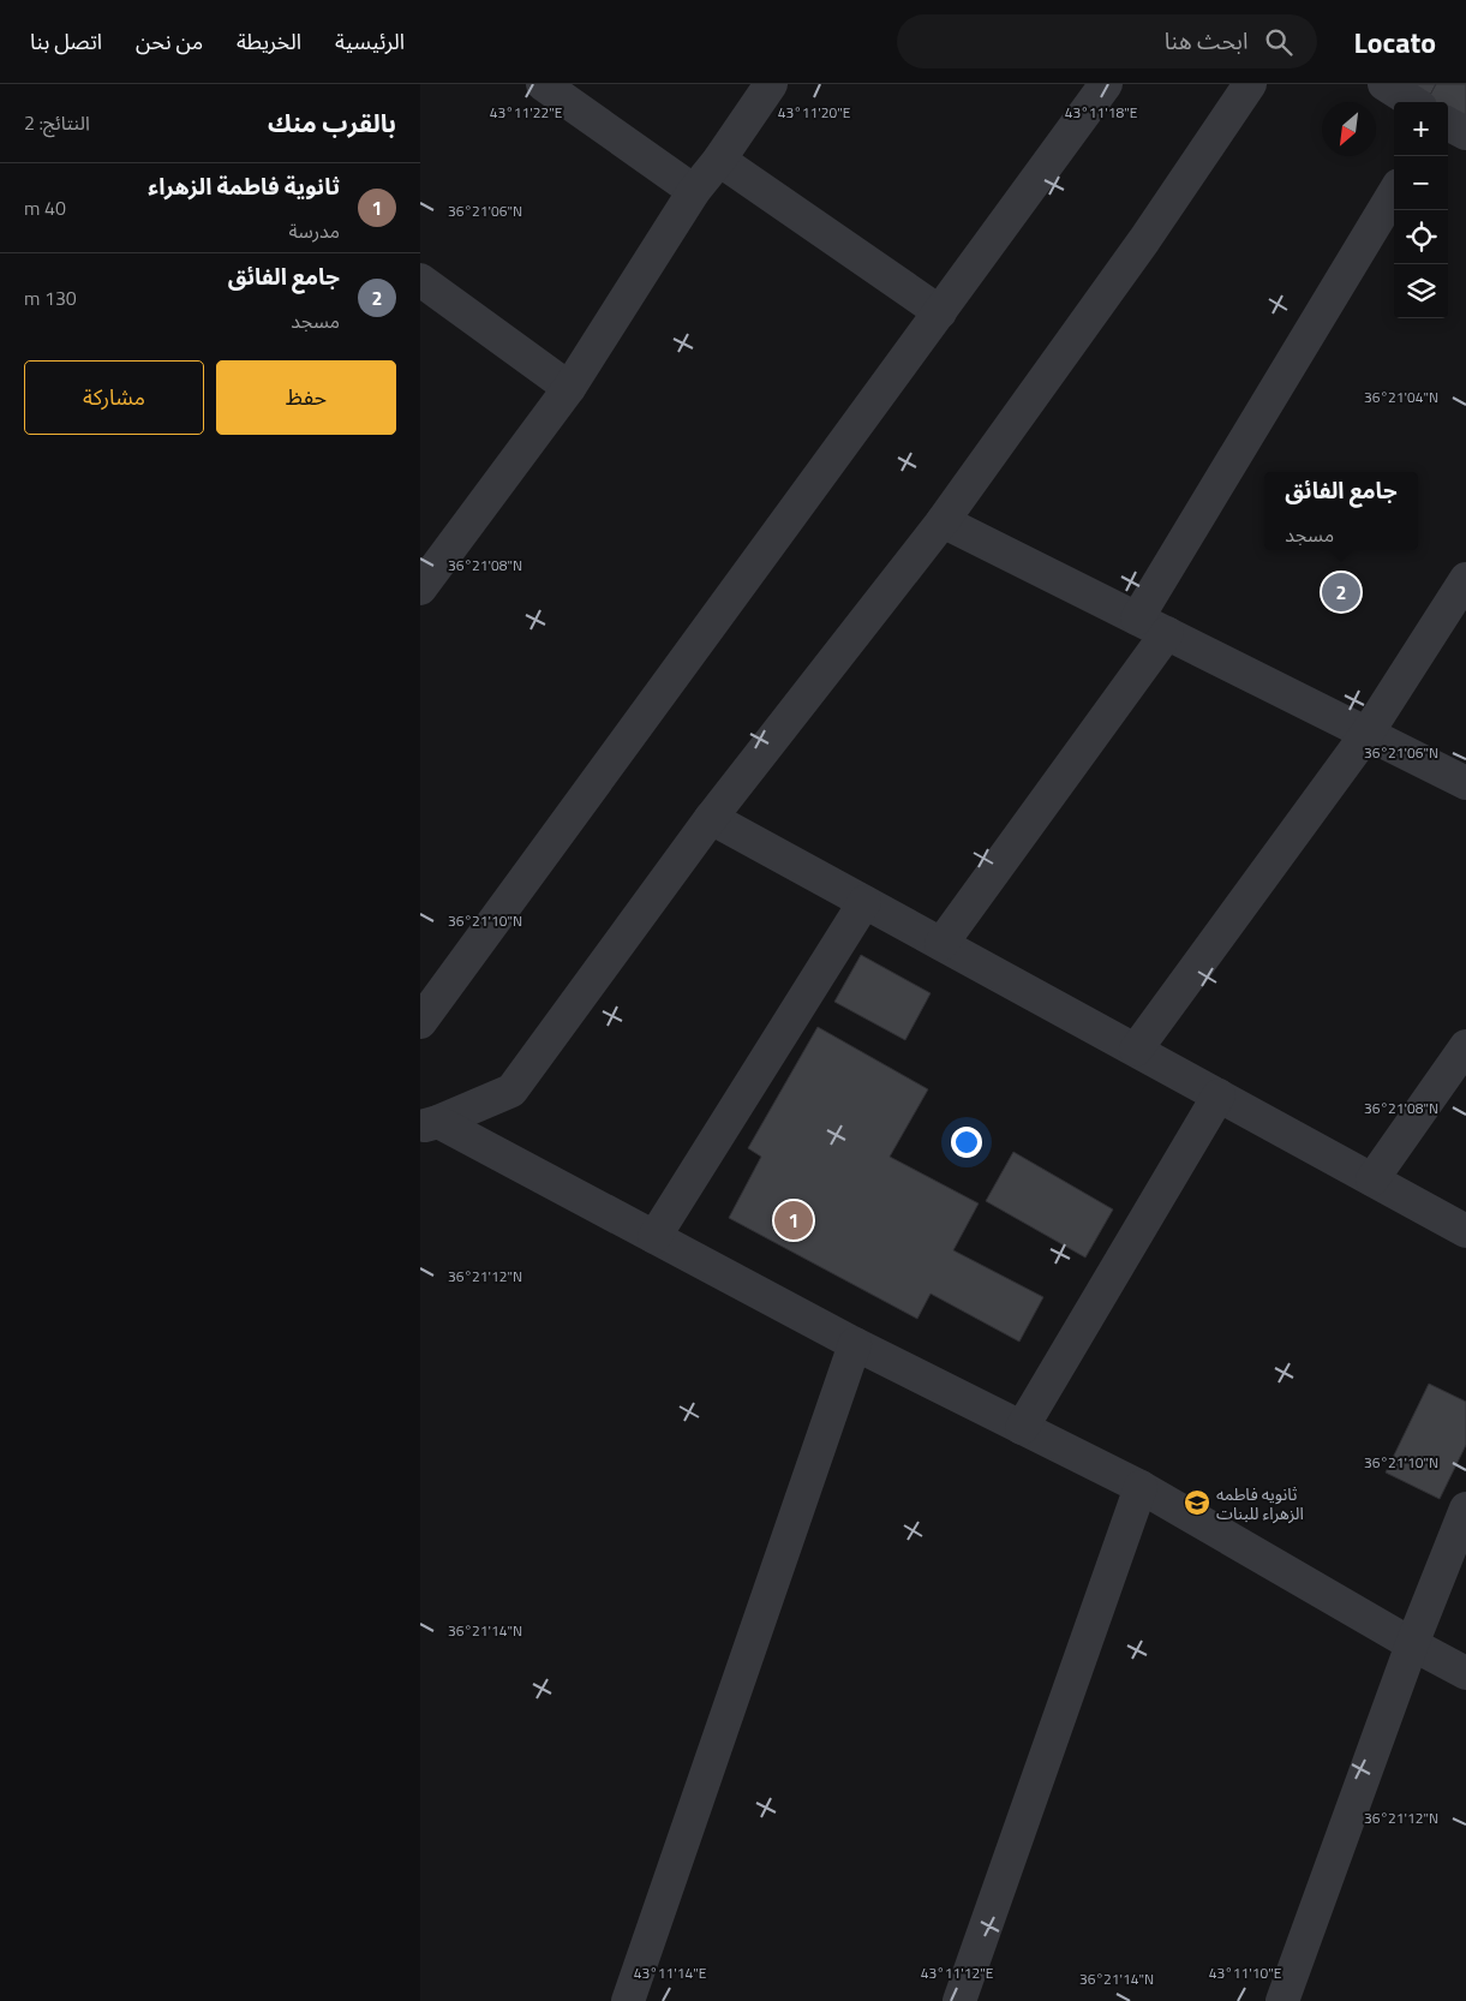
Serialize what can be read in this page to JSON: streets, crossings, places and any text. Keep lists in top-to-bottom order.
{
  "places": {
    "school or university": ["ثانويه فاطمه الزهراء للبنات"]
  },
  "north": "bottom left",
  "page": {
    "header": "Locato",
    "search": "ابحث هنا",
    "nav": [
      "الرئيسية",
      "الخريطة",
      "من نحن",
      "اتصل بنا"
    ],
    "heading": ["بالقرب منك", "النتائج: 2"],
    "map_buttons": ["+", "−"],
    "list": [
      {
        "mark": "1",
        "name": "ثانوية فاطمة الزهراء",
        "note": "مدرسة",
        "value": "40 m"
      },
      {
        "mark": "2",
        "name": "جامع الفائق",
        "note": "مسجد",
        "value": "130 m"
      }
    ],
    "buttons": ["حفظ", "مشاركة"],
    "popup": ["جامع الفائق", "مسجد"],
    "pins": ["2", "1"]
  },
  "coordinates": [
    "43°11'22\"E",
    "43°11'20\"E",
    "43°11'18\"E",
    "36°21'06\"N",
    "36°21'04\"N",
    "36°21'08\"N",
    "36°21'10\"N",
    "36°21'12\"N",
    "36°21'14\"N",
    "43°11'14\"E",
    "43°11'12\"E",
    "43°11'10\"E"
  ]
}
